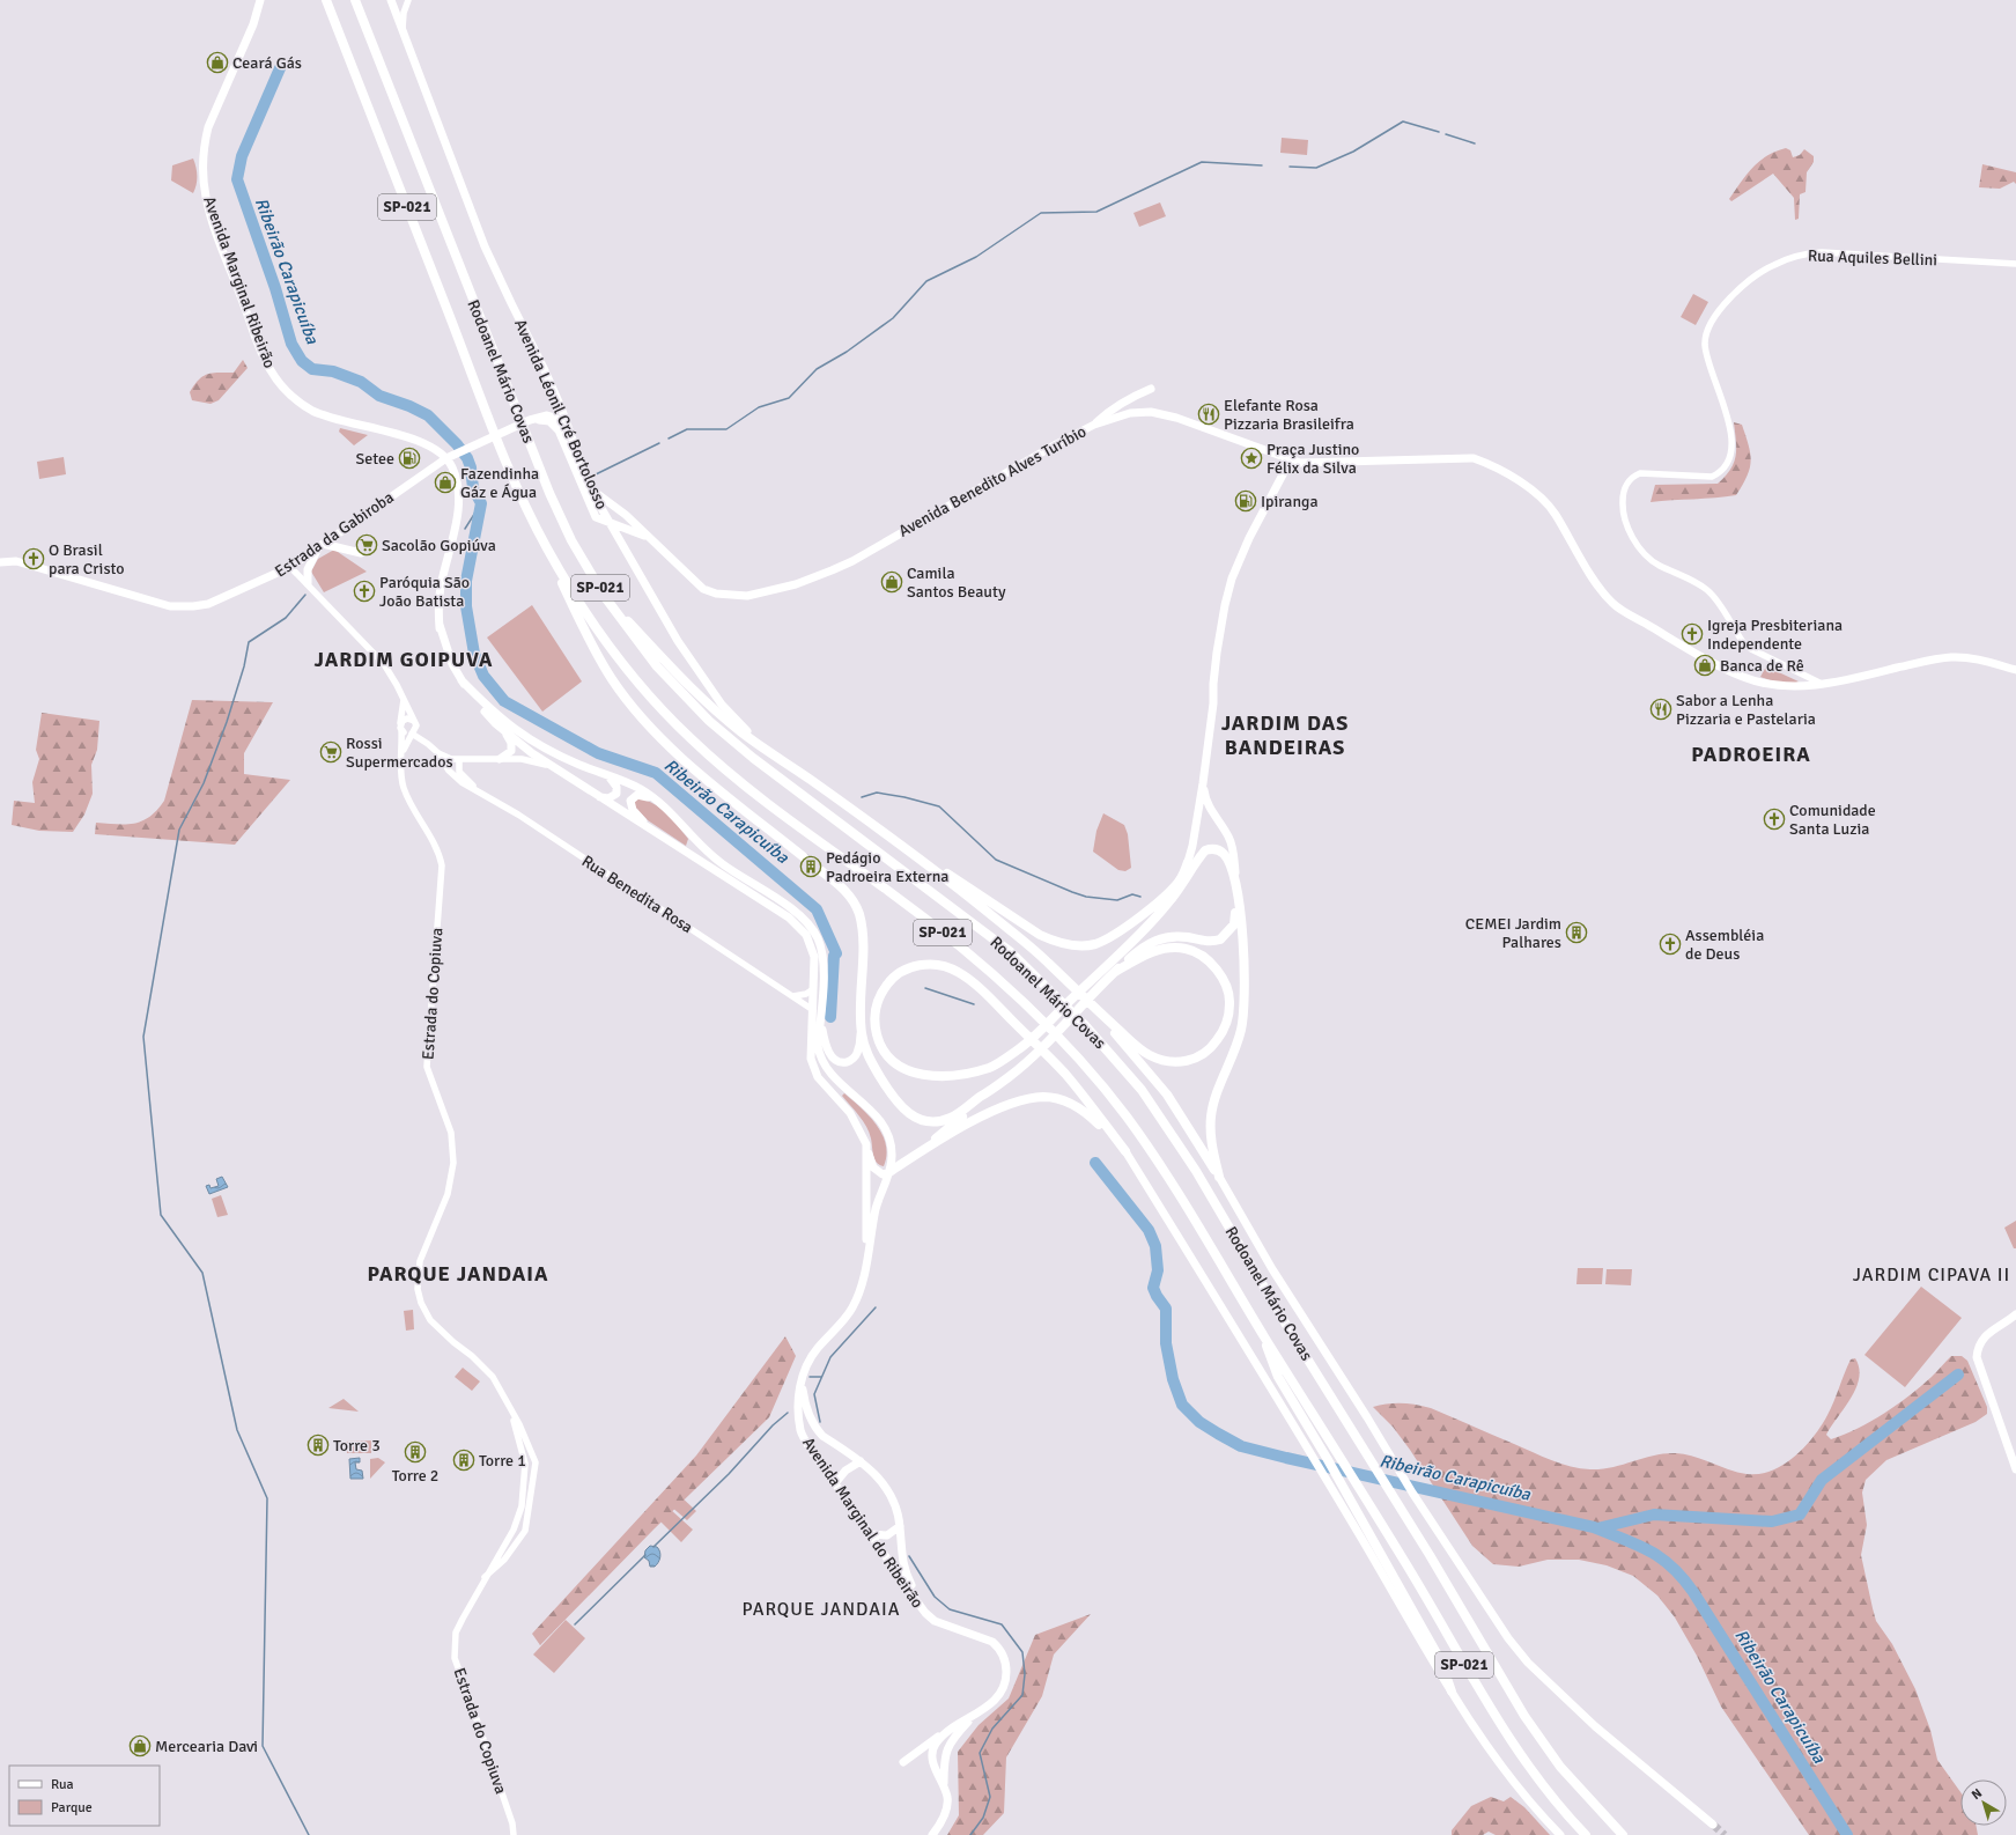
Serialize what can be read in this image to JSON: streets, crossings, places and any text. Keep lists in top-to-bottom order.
{
  "streets": {
    "highway": ["SP-021", "Rodoanel Mário Covas"],
    "main road": [
      "Avenida Marginal Ribeirão",
      "Avenida Léonil Cré Bortolosso",
      "Avenida Benedito Alves Turíbio",
      "Estrada da Gabiroba",
      "Avenida Marginal do Ribeirão"
    ],
    "street": ["Rua Aquiles Bellini", "Rua Benedita Rosa", "Estrada do Copiuva"]
  },
  "crossings": [
    ["Rua Aquiles Bellini", "Avenida Benedito Alves Turíbio"],
    ["Avenida Marginal Ribeirão", "Estrada da Gabiroba"],
    ["Avenida Léonil Cré Bortolosso", "Avenida Benedito Alves Turíbio"],
    ["Avenida Léonil Cré Bortolosso", "Estrada da Gabiroba"],
    ["Estrada da Gabiroba", "Rua Benedita Rosa"],
    ["Rua Benedita Rosa", "Estrada do Copiuva"],
    ["Rua Benedita Rosa", "Avenida Marginal do Ribeirão"]
  ],
  "districts": [
    "JARDIM GOIPUVA",
    "JARDIM DAS BANDEIRAS",
    "PADROEIRA",
    "PARQUE JANDAIA",
    "JARDIM CIPAVA II",
    "PARQUE JANDAIA"
  ],
  "water": ["Ribeirão Carapicuíba"],
  "places": {
    "shop": [
      "Ceará Gás",
      "Fazendinha Gáz e Água",
      "Camila Santos Beauty",
      "Banca de Rê",
      "Mercearia Davi"
    ],
    "restaurant": ["Elefante Rosa Pizzaria Brasileifra", "Sabor a Lenha Pizzaria e Pastelaria"],
    "fuel station": ["Setee", "Ipiranga"],
    "place": ["Praça Justino Félix da Silva"],
    "supermarket": ["Sacolão Gopiúva", "Rossi Supermercados"],
    "church": [
      "O Brasil para Cristo",
      "Paróquia São João Batista",
      "Igreja Presbiteriana Independente",
      "Comunidade Santa Luzia",
      "Assembléia de Deus"
    ],
    "building": [
      "Pedágio Padroeira Externa",
      "CEMEI Jardim Palhares",
      "Torre 3",
      "Torre 2",
      "Torre 1"
    ]
  },
  "legend": ["Rua", "Parque"],
  "north": "top left"
}
